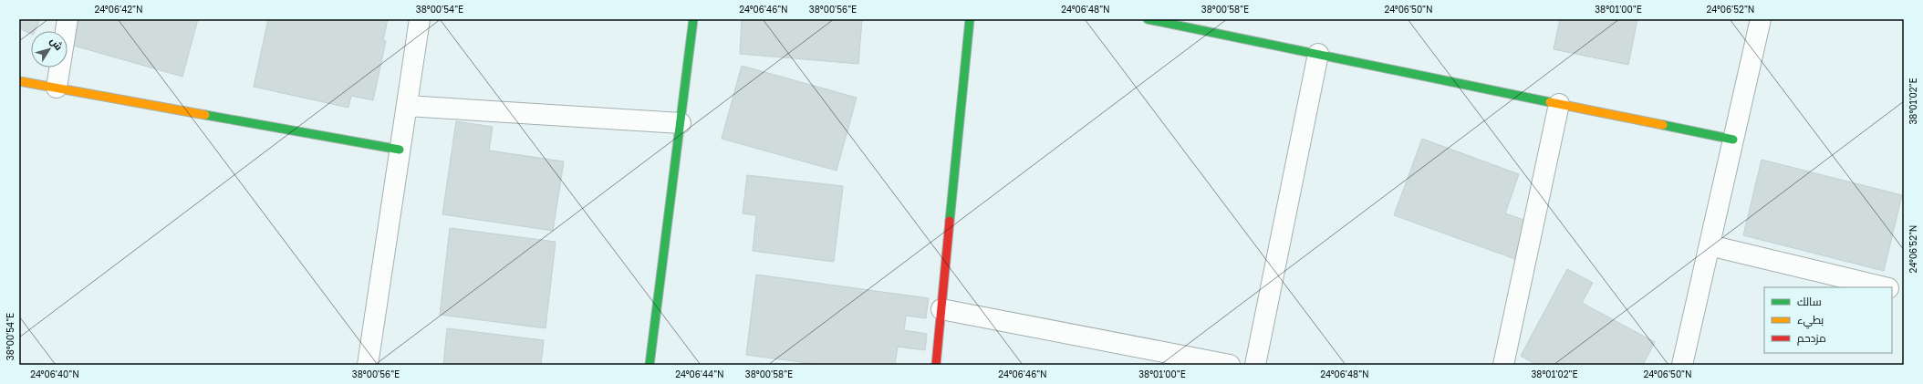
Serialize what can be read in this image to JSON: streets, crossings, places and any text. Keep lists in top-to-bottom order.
{
  "legend": ["سالك", "بطيء", "مزدحم"],
  "north": "top right",
  "coordinates": [
    "24°06'42\"N",
    "38°00'54\"E",
    "24°06'46\"N",
    "38°00'56\"E",
    "24°06'48\"N",
    "38°00'58\"E",
    "24°06'50\"N",
    "38°01'00\"E",
    "24°06'52\"N",
    "38°01'02\"E",
    "24°06'40\"N",
    "24°06'44\"N"
  ]
}
